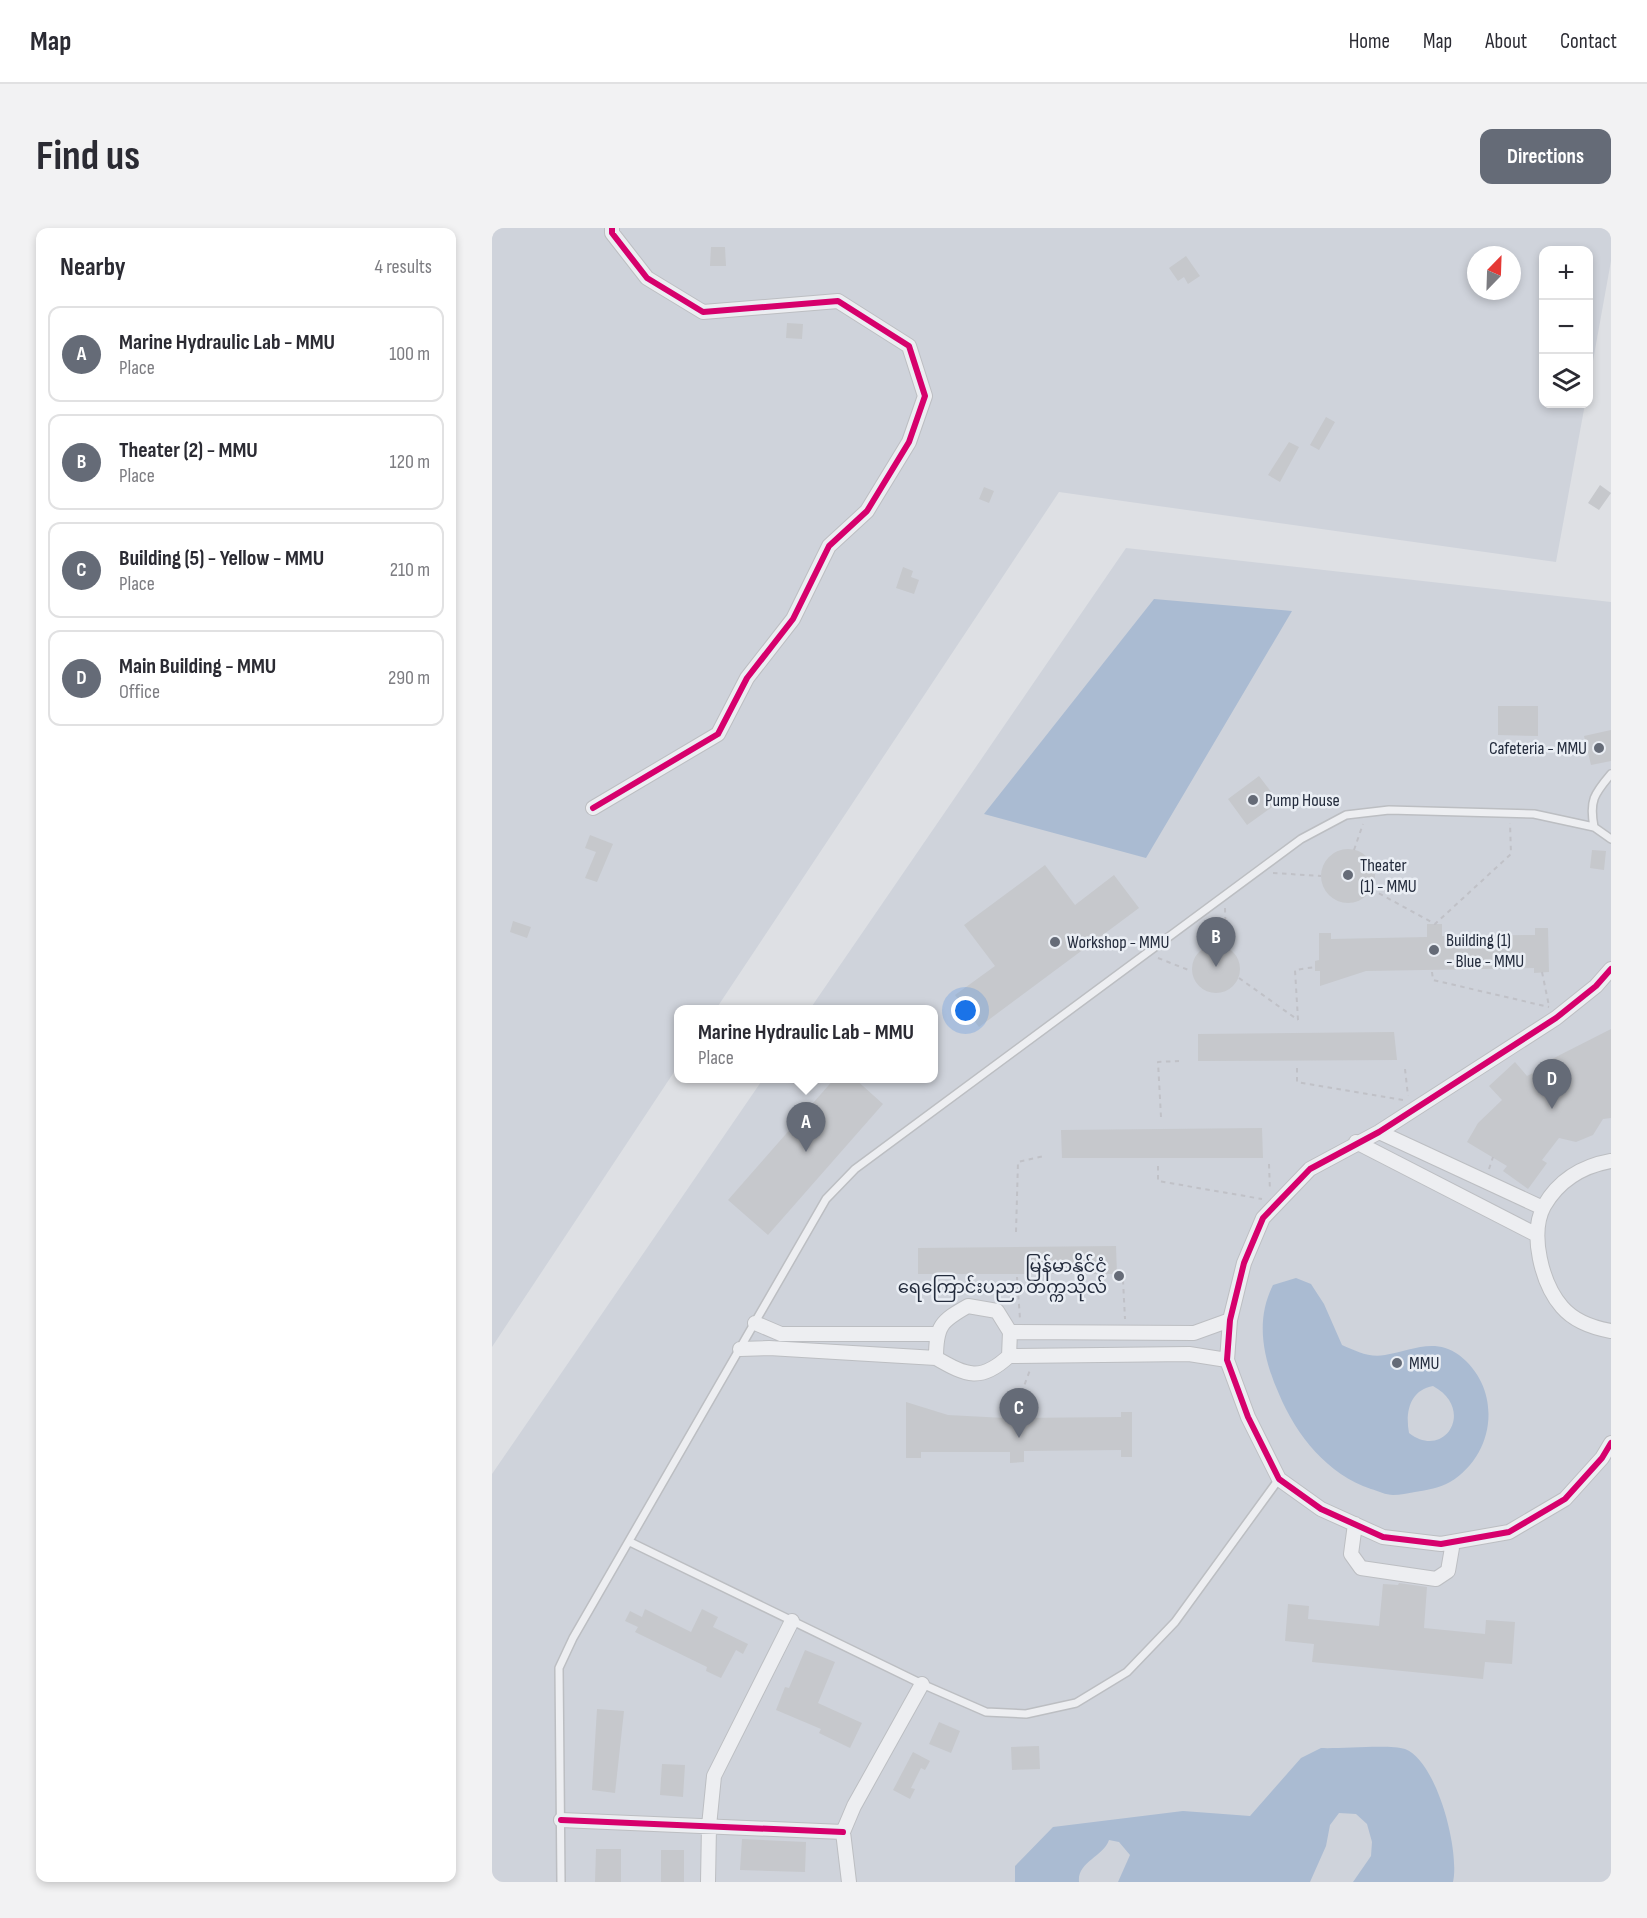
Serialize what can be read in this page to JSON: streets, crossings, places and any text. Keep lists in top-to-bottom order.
{
  "places": [
    "Cafeteria - MMU",
    "Pump House",
    "Theater (1) - MMU",
    "Workshop - MMU",
    "Building (1) - Blue - MMU",
    "မြန်မာနိုင်ငံ ရေကြောင်းပညာ တက္ကသိုလ်",
    "MMU"
  ],
  "north": "top right",
  "page": {
    "header": "Map",
    "nav": [
      "Home",
      "Map",
      "About",
      "Contact"
    ],
    "buttons": "Directions",
    "title": "Find us",
    "heading": ["Nearby", "4 results"],
    "map_buttons": ["+", "−"],
    "list": [
      {
        "mark": "A",
        "name": "Marine Hydraulic Lab - MMU",
        "note": "Place",
        "value": "100 m"
      },
      {
        "mark": "B",
        "name": "Theater (2) - MMU",
        "note": "Place",
        "value": "120 m"
      },
      {
        "mark": "C",
        "name": "Building (5) - Yellow - MMU",
        "note": "Place",
        "value": "210 m"
      },
      {
        "mark": "D",
        "name": "Main Building - MMU",
        "note": "Office",
        "value": "290 m"
      }
    ],
    "pins": [
      "B",
      "D",
      "A",
      "C"
    ],
    "popup": ["Marine Hydraulic Lab - MMU", "Place"]
  }
}
